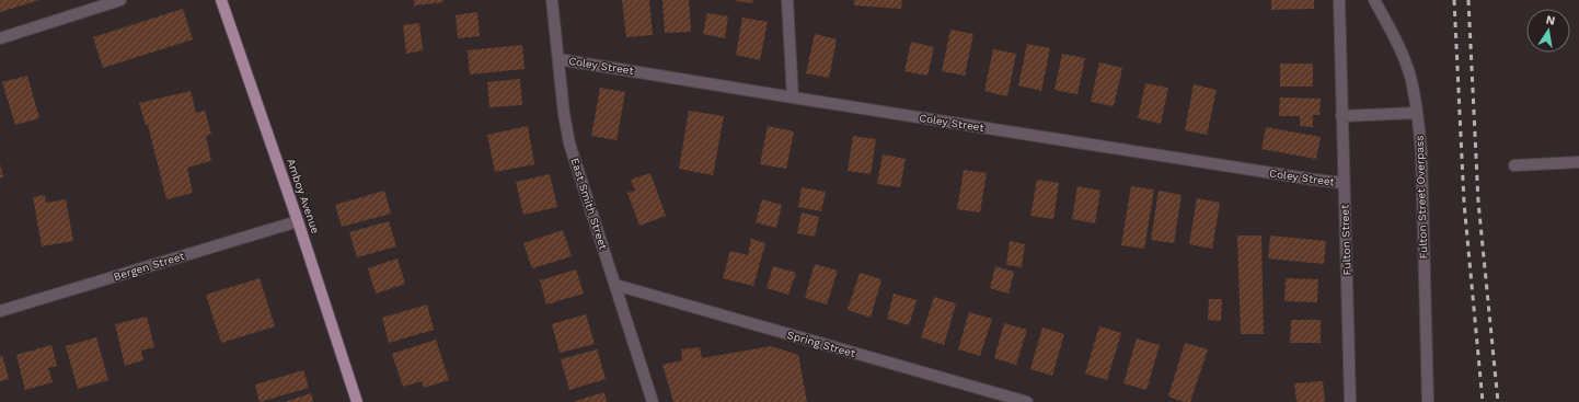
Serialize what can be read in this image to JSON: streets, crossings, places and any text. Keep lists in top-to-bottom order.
{
  "streets": {
    "main road": ["Amboy Avenue"],
    "street": [
      "Coley Street",
      "Fulton Street Overpass",
      "East Smith Street",
      "Fulton Street",
      "Bergen Street",
      "Spring Street"
    ]
  },
  "crossings": [
    ["Coley Street", "East Smith Street"],
    ["Coley Street", "Fulton Street"],
    ["Amboy Avenue", "Bergen Street"],
    ["East Smith Street", "Spring Street"]
  ],
  "north": "top"
}
